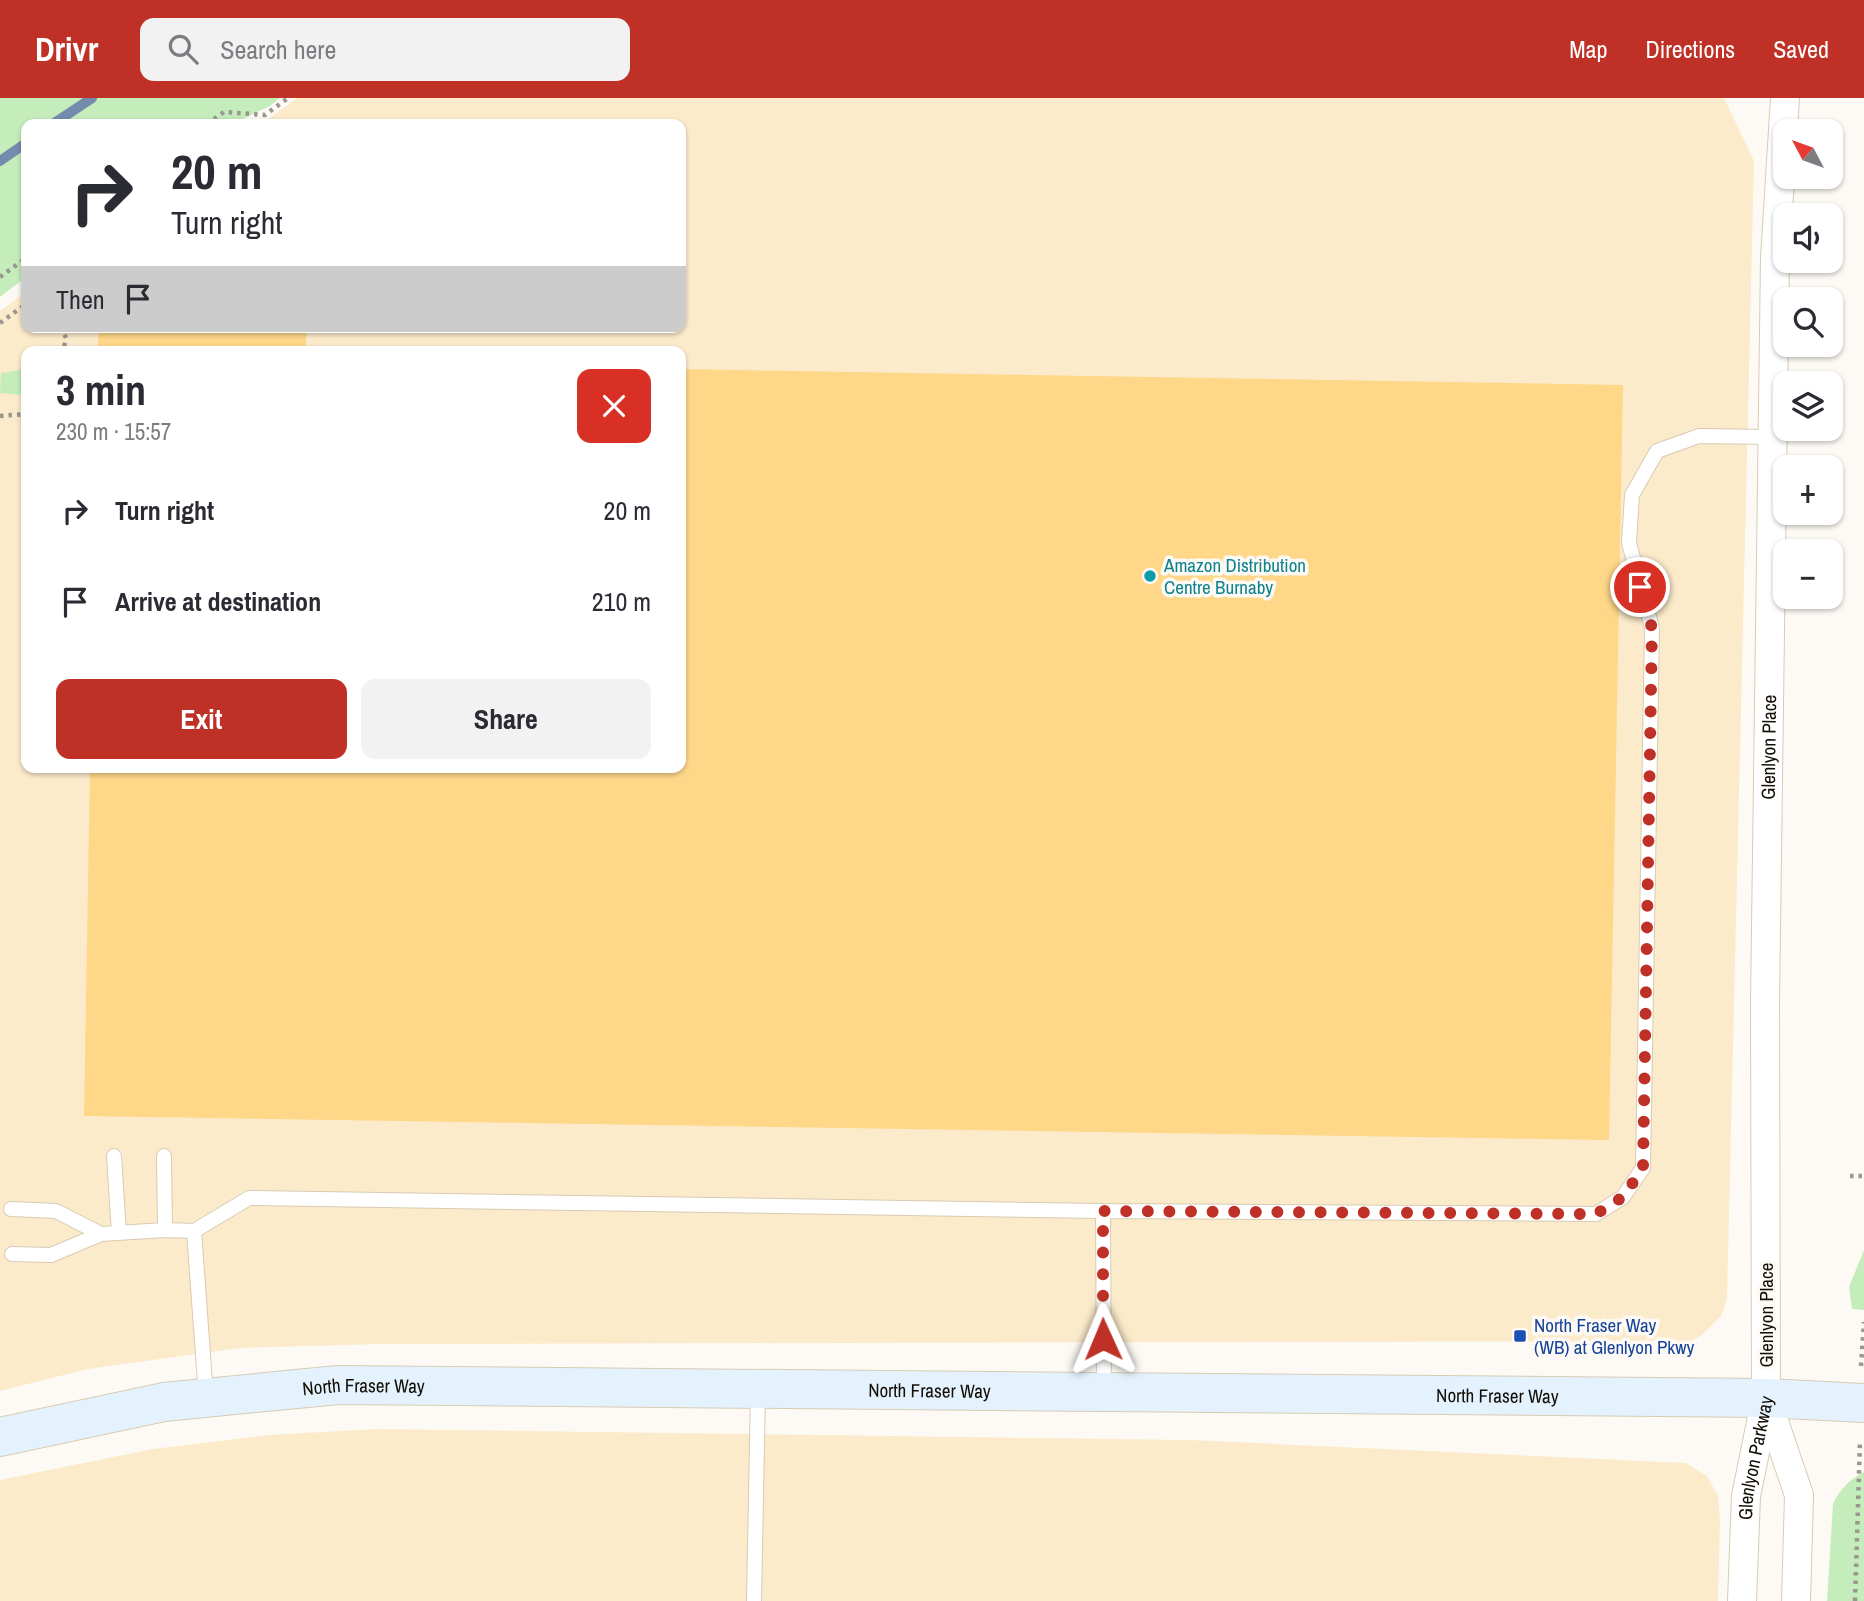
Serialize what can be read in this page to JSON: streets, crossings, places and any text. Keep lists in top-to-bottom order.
{
  "streets": {
    "street": ["Glenlyon Place", "North Fraser Way", "Glenlyon Parkway"]
  },
  "crossings": [
    ["Glenlyon Place", "North Fraser Way"],
    ["Glenlyon Place", "Glenlyon Parkway"],
    ["North Fraser Way", "Glenlyon Parkway"]
  ],
  "places": {
    "other": ["Amazon Distribution Centre Burnaby"],
    "transit": ["North Fraser Way (WB) at Glenlyon Pkwy"]
  },
  "north": "top left",
  "page": {
    "header": "Drivr",
    "search": "Search here",
    "nav": ["Map", "Directions", "Saved"],
    "map_buttons": ["+", "−"],
    "turn": ["20 m", "Turn right"],
    "then": "Then",
    "heading": ["3 min", "230 m · 15:57"],
    "list": [
      {
        "name": "Turn right",
        "value": "20 m"
      },
      {
        "name": "Arrive at destination",
        "value": "210 m"
      }
    ],
    "buttons": ["Exit", "Share"]
  }
}
